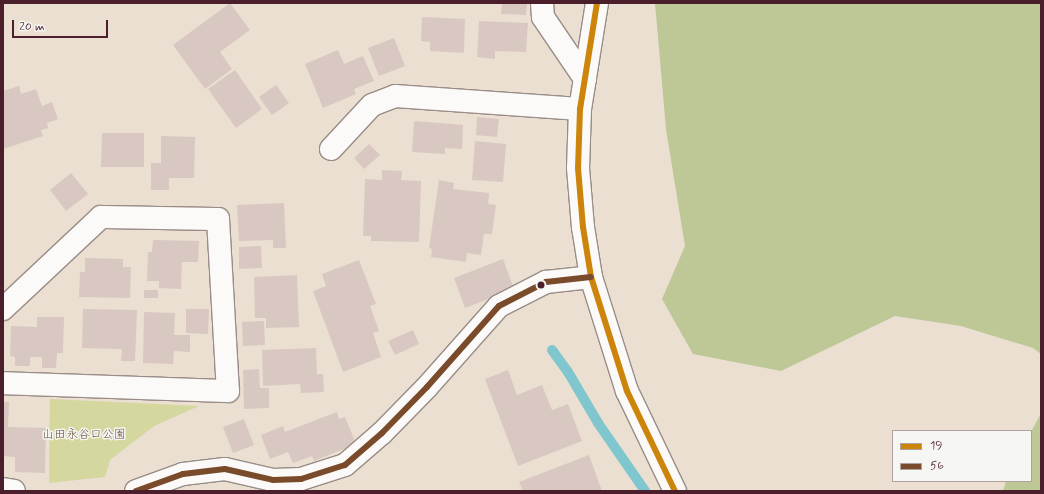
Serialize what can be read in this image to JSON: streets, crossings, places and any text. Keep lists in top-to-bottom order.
{
  "parks": ["山田永谷口公園"],
  "lines": ["transit line 19", "transit line 56"],
  "legend": ["19", "56"],
  "scale_bar": "20 m"
}
